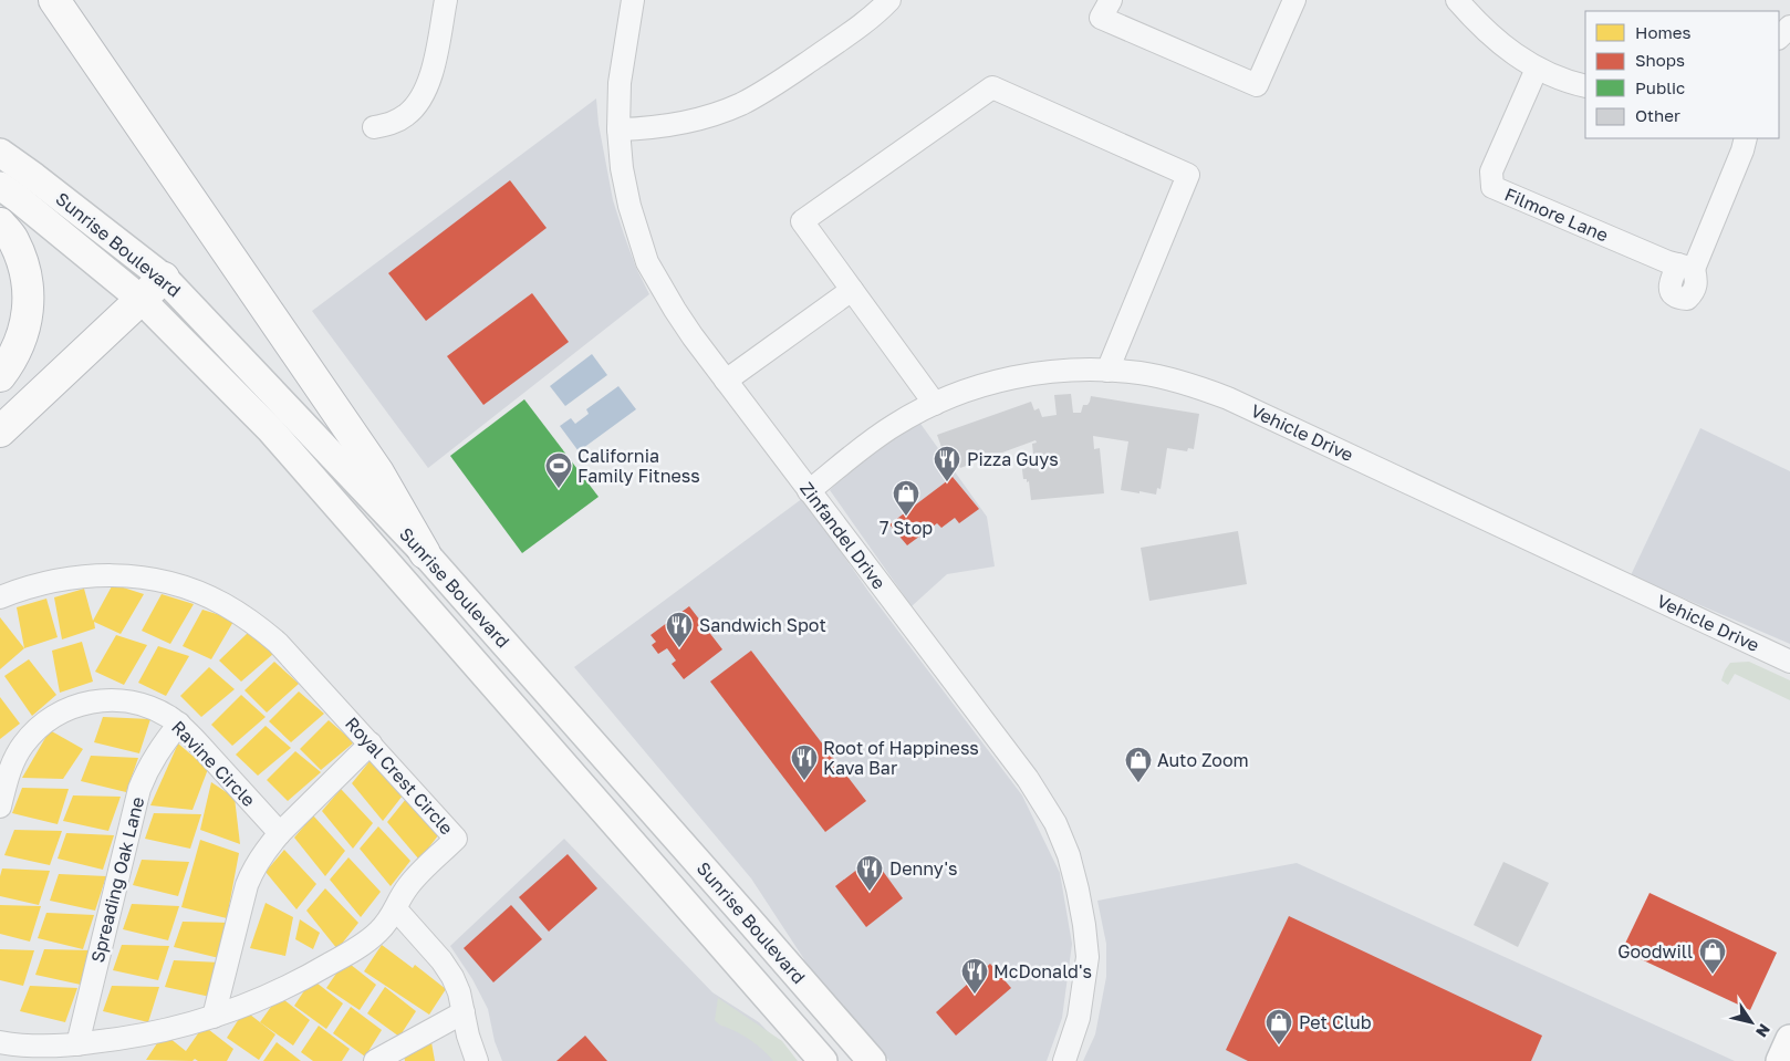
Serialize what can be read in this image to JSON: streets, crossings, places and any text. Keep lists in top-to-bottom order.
{
  "streets": {
    "main road": ["Sunrise Boulevard"],
    "street": [
      "Filmore Lane",
      "Vehicle Drive",
      "Zinfandel Drive",
      "Ravine Circle",
      "Royal Crest Circle",
      "Spreading Oak Lane"
    ]
  },
  "crossings": [
    ["Vehicle Drive", "Zinfandel Drive"],
    ["Ravine Circle", "Spreading Oak Lane"],
    ["Royal Crest Circle", "Spreading Oak Lane"]
  ],
  "places": {
    "restaurant": [
      "Pizza Guys",
      "Sandwich Spot",
      "Root of Happiness Kava Bar",
      "Denny's",
      "McDonald's"
    ],
    "sports": ["California Family Fitness"],
    "shop": [
      "7 Stop",
      "Auto Zoom",
      "Goodwill",
      "Pet Club"
    ]
  },
  "legend": [
    "Homes",
    "Shops",
    "Public",
    "Other"
  ],
  "north": "bottom right"
}
